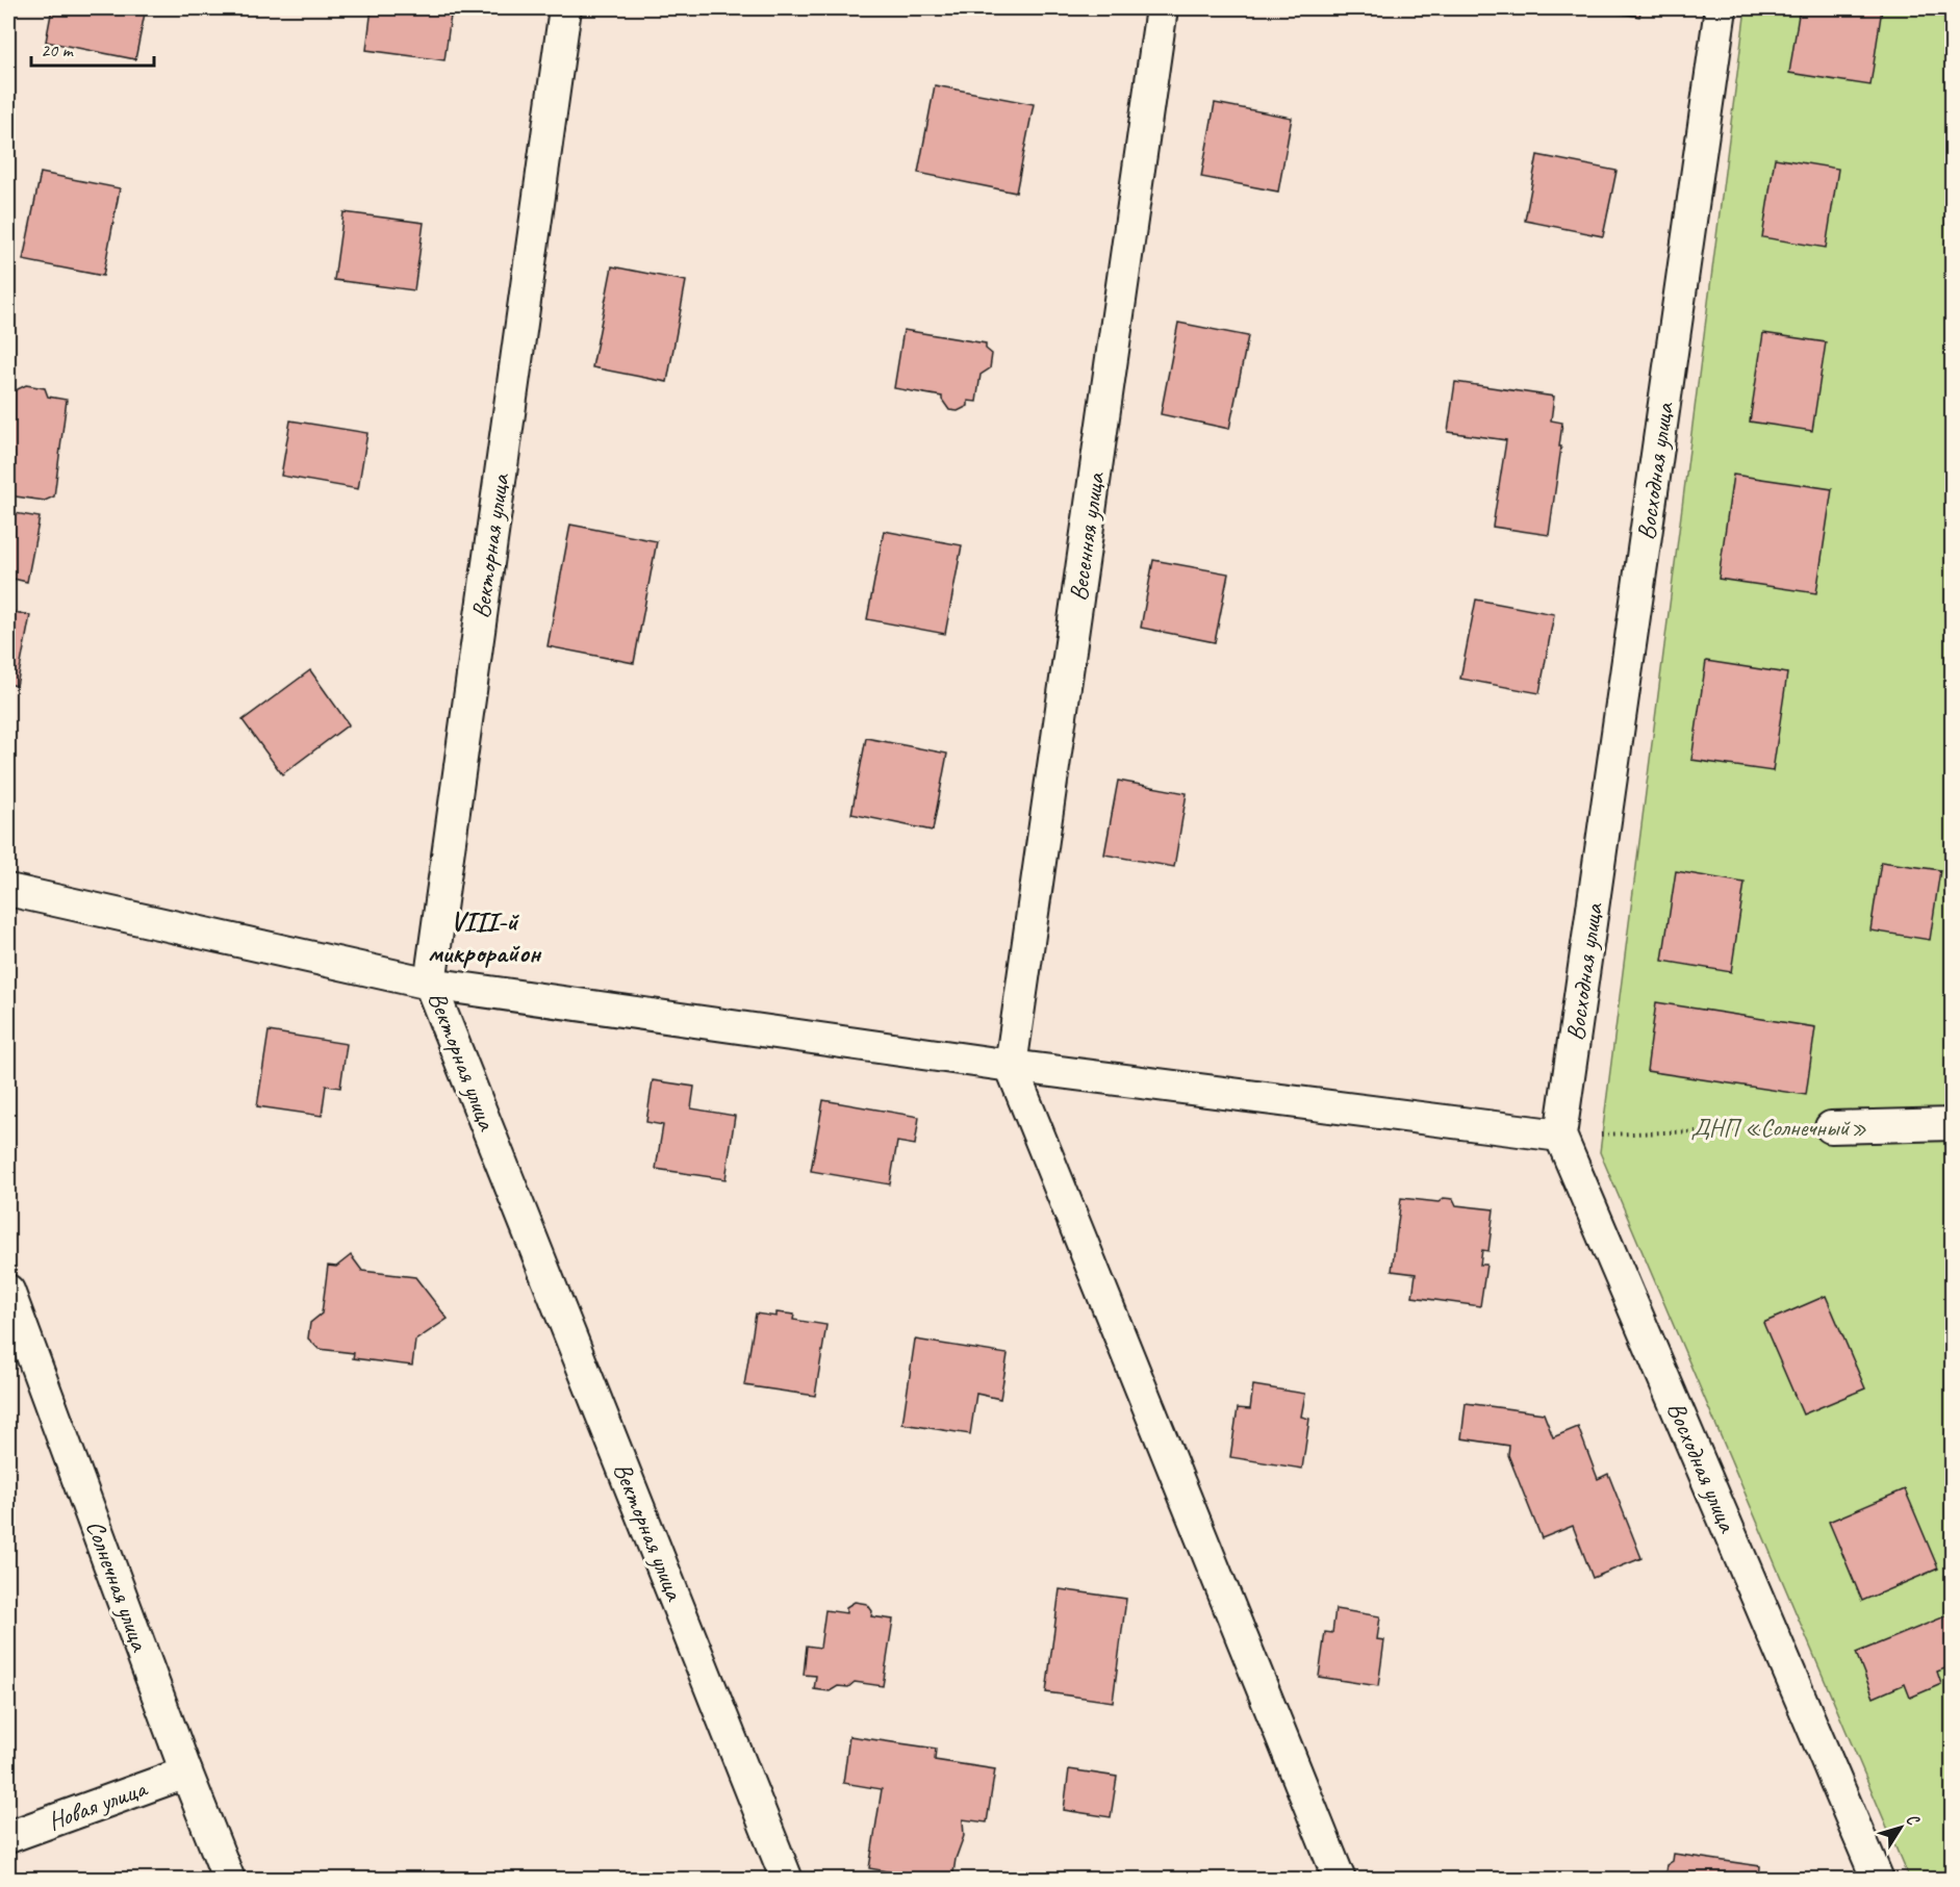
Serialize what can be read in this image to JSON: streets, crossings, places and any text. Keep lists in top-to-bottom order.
{
  "streets": {
    "street": [
      "Восходная улица",
      "Весенняя улица",
      "Векторная улица",
      "Солнечная улица",
      "Новая улица"
    ]
  },
  "crossings": [
    ["Солнечная улица", "Новая улица"]
  ],
  "districts": ["VIII-й микрорайон"],
  "parks": ["ДНП «Солнечный»"],
  "scale_bar": "20 m",
  "north": "top right"
}
